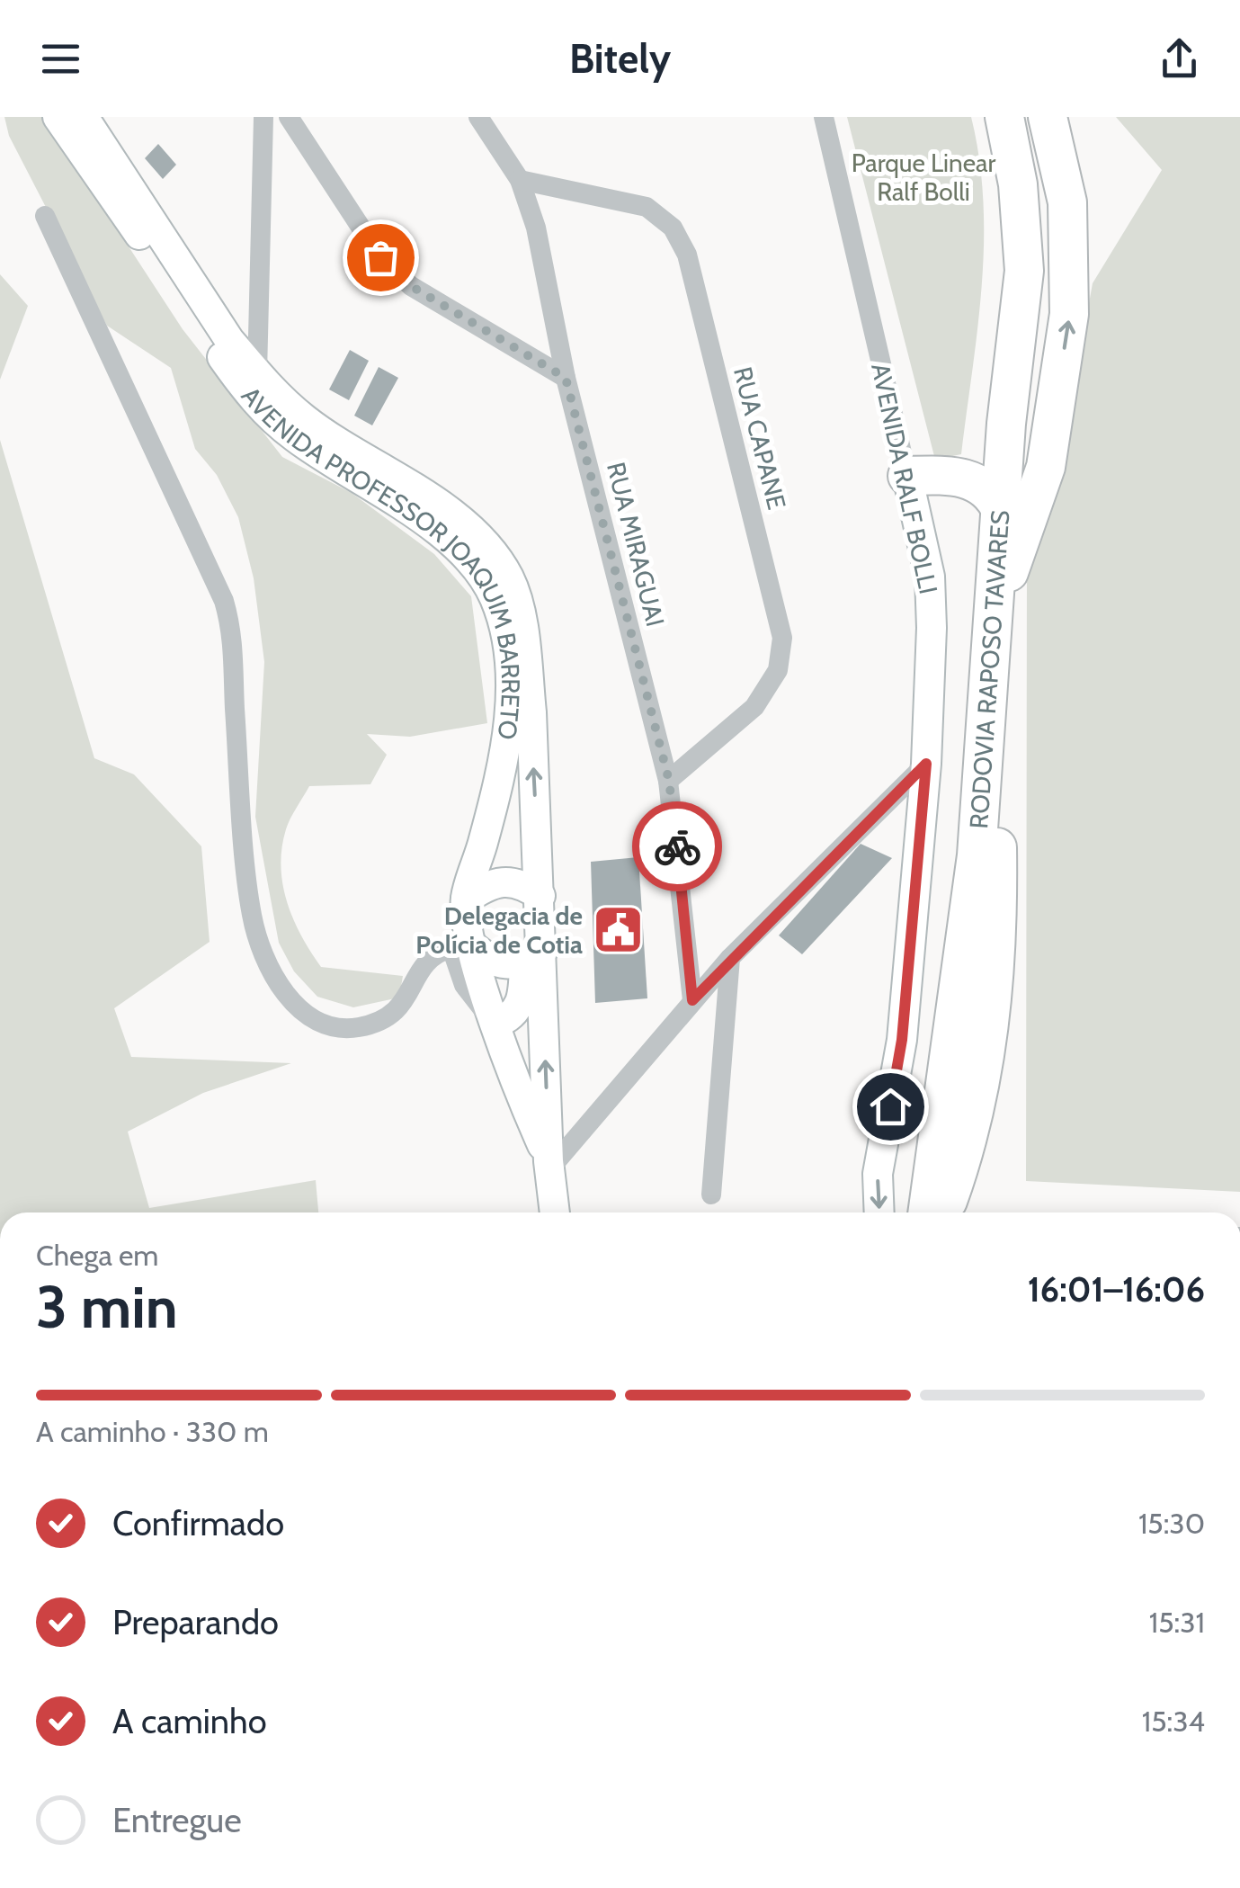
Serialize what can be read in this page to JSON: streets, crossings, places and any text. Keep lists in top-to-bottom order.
{
  "streets": {
    "highway": ["RODOVIA RAPOSO TAVARES"],
    "main road": ["AVENIDA RALF BOLLI", "AVENIDA PROFESSOR JOAQUIM BARRETO"],
    "street": ["RUA CAPANE", "RUA MIRAGUAI"]
  },
  "crossings": [
    ["RUA CAPANE", "RUA MIRAGUAI"]
  ],
  "parks": ["Parque Linear Ralf Bolli"],
  "places": {
    "public building": ["Delegacia de Polícia de Cotia"]
  },
  "page": {
    "header": "Bitely",
    "heading": ["3 min", "Chega em", "16:01–16:06"],
    "bar": "A caminho · 330 m",
    "list": [
      ["Confirmado", "15:30"],
      ["Preparando", "15:31"],
      ["A caminho", "15:34"],
      "Entregue"
    ]
  }
}
